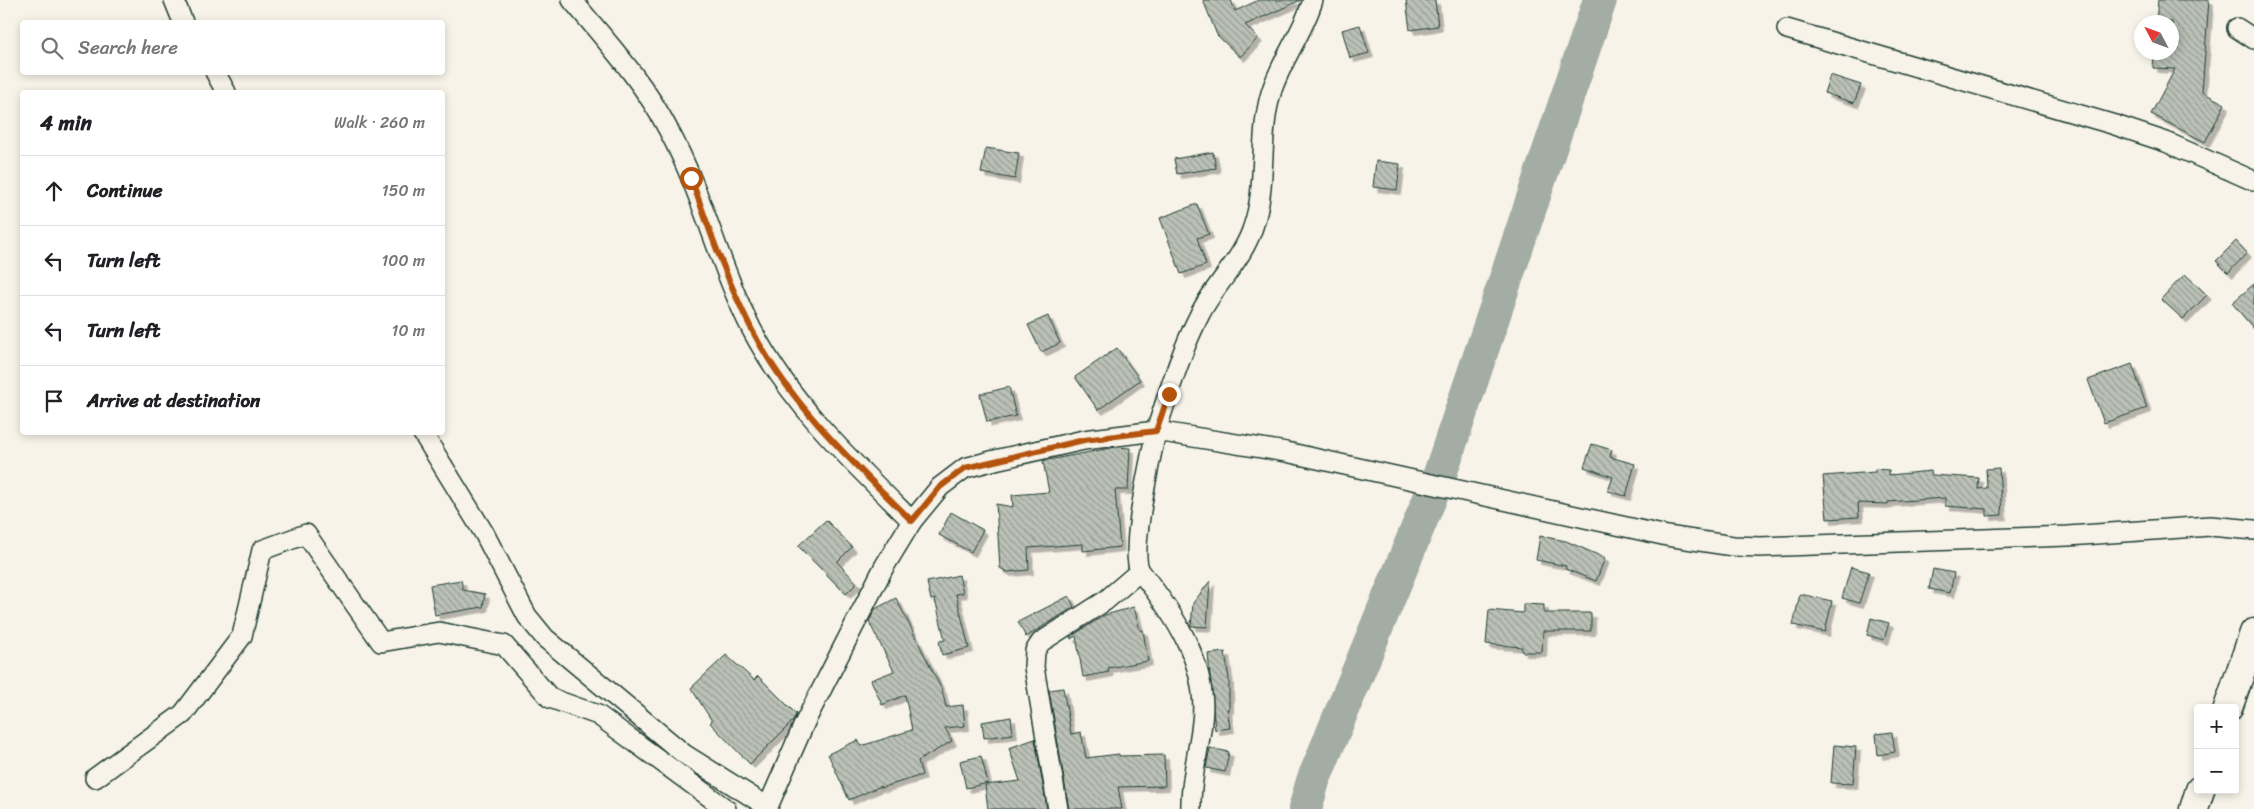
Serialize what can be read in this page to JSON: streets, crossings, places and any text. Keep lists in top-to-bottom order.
{
  "north": "top left",
  "page": {
    "search": "Search here",
    "heading": ["4 min", "Walk · 260 m"],
    "list": [
      ["Continue", "150 m"],
      ["Turn left", "100 m"],
      ["Turn left", "10 m"],
      "Arrive at destination"
    ],
    "map_buttons": ["+", "−"]
  }
}
